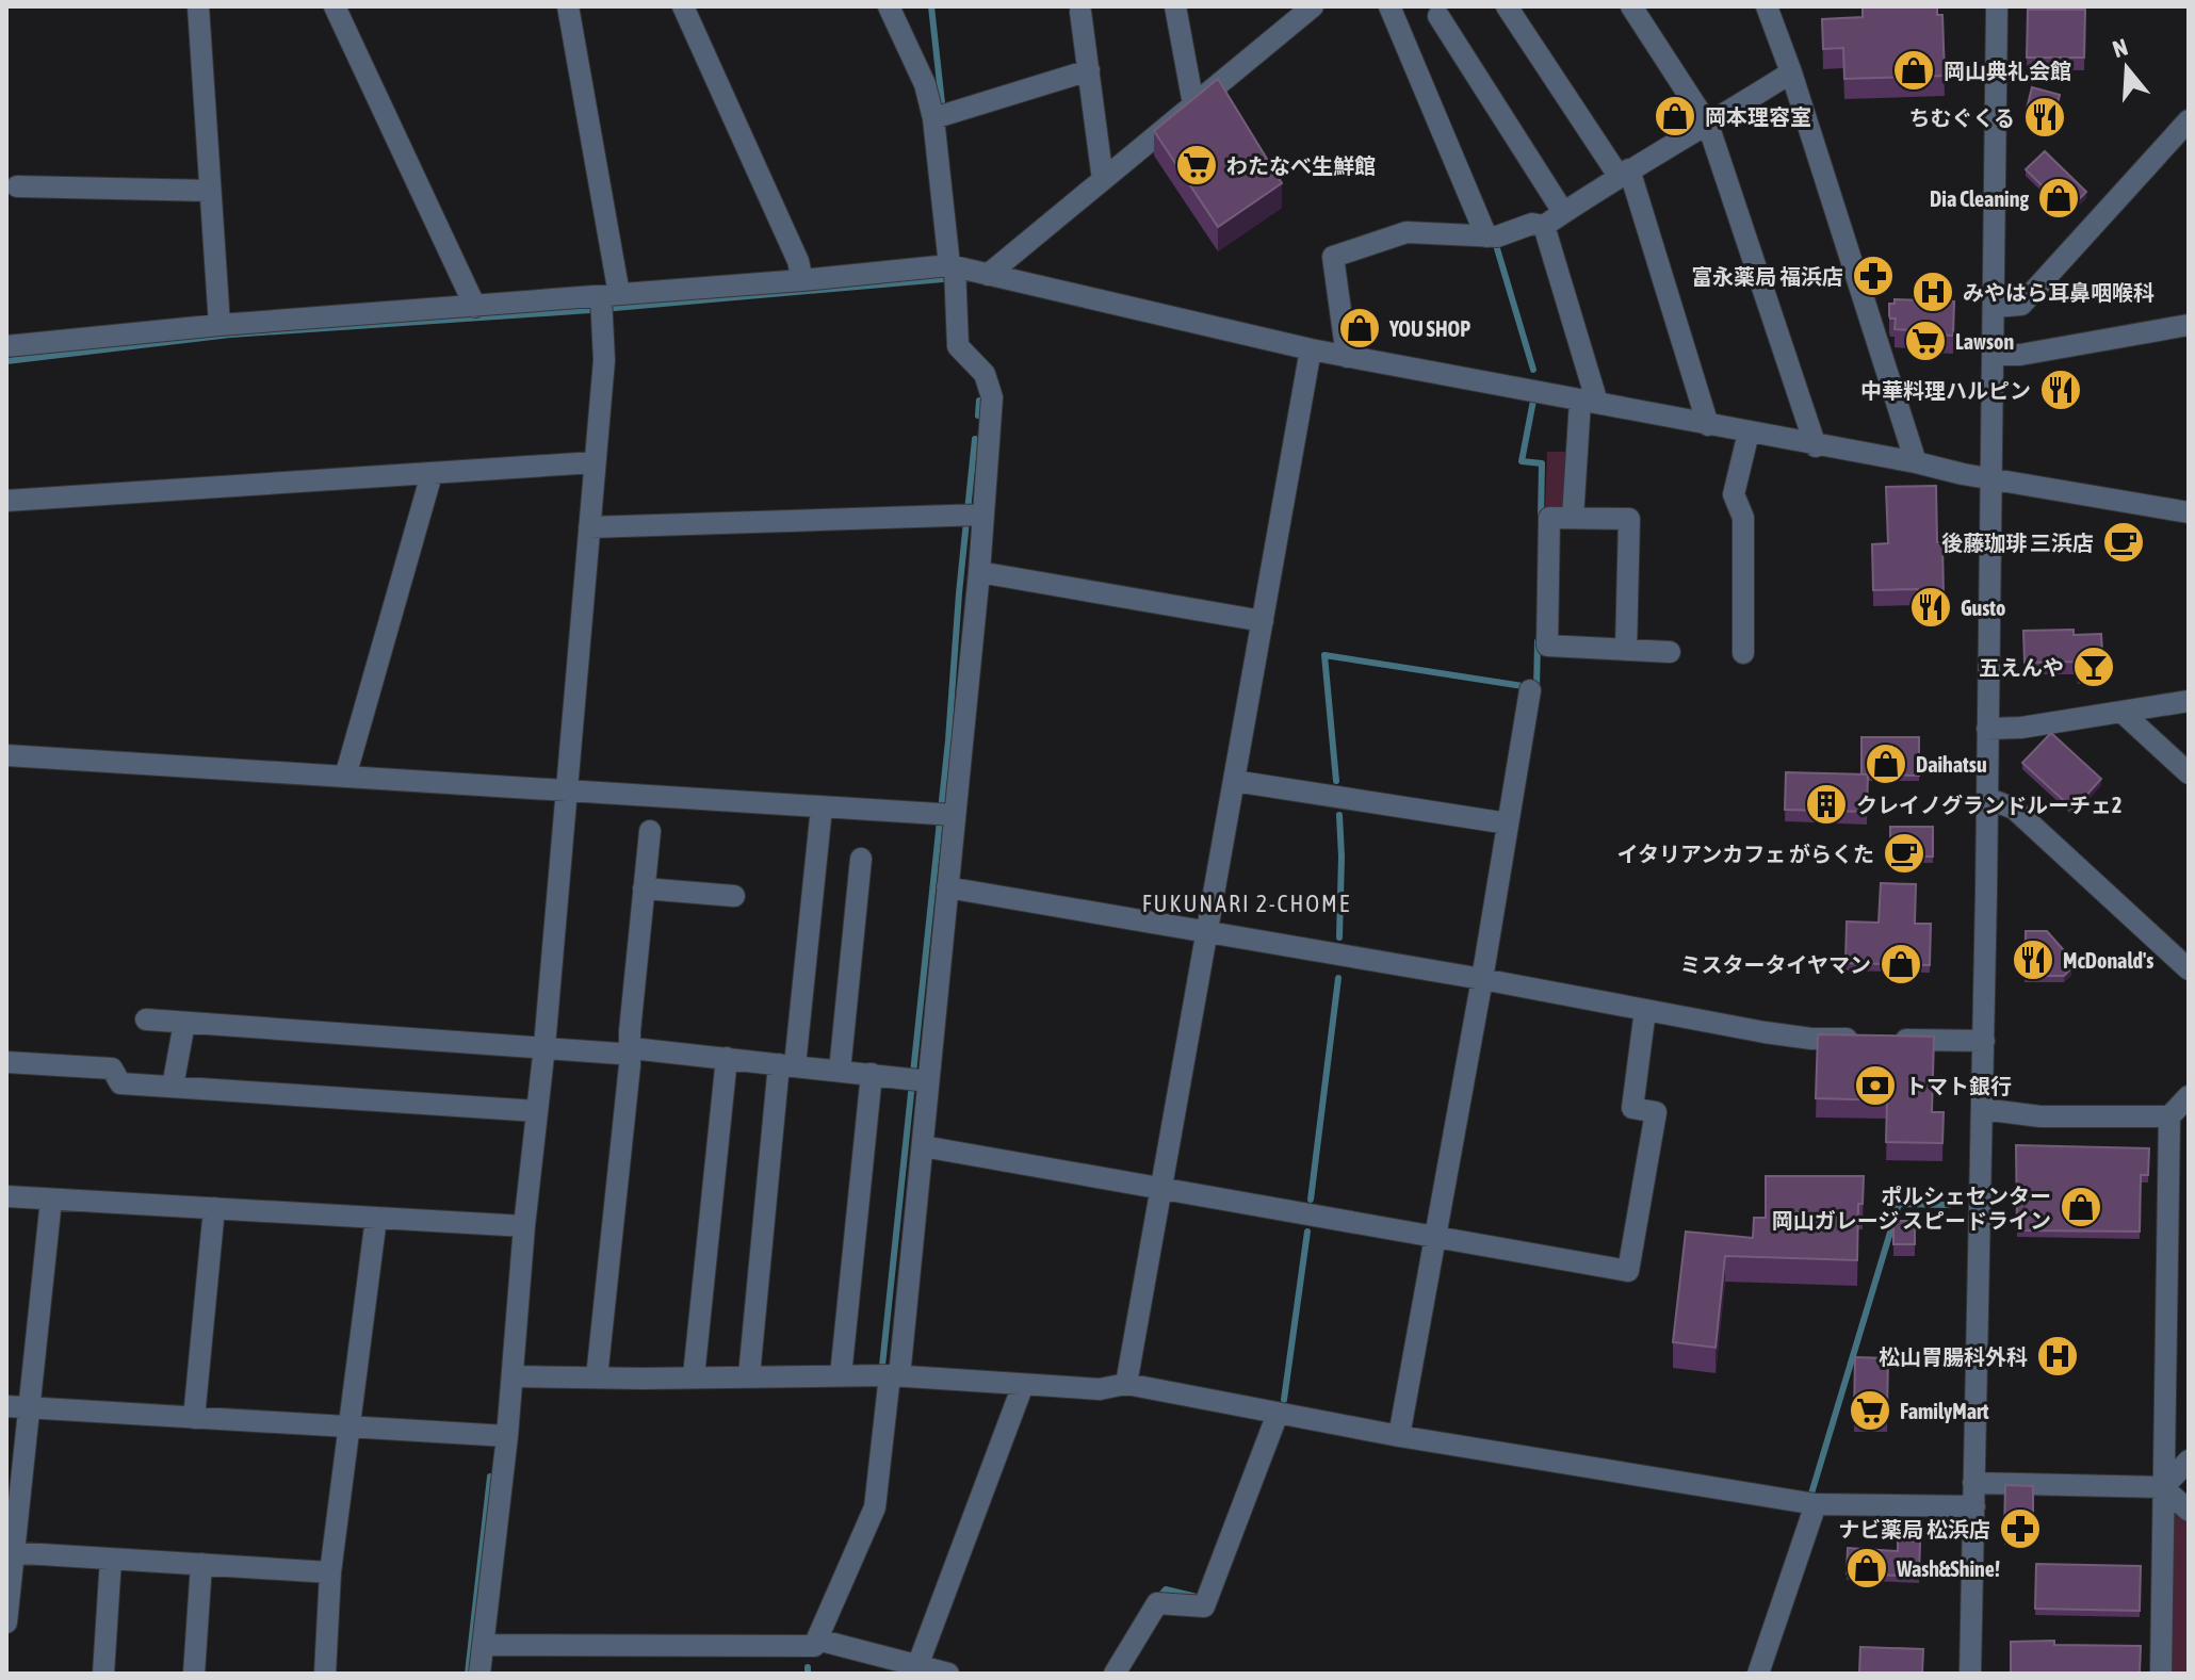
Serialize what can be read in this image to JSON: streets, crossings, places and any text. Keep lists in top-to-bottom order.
{
  "districts": ["FUKUNARI 2-CHOME"],
  "places": {
    "shop": [
      "岡山典礼会館",
      "岡本理容室",
      "Dia Cleaning",
      "YOU SHOP",
      "Daihatsu",
      "ミスタータイヤマン",
      "ポルシェセンター 岡山ガレージ スピードライン",
      "Wash&Shine!"
    ],
    "restaurant": [
      "ちむぐくる",
      "中華料理ハルピン",
      "Gusto",
      "McDonald's"
    ],
    "supermarket": ["わたなべ生鮮館", "Lawson", "FamilyMart"],
    "pharmacy": ["富永薬局 福浜店", "ナビ薬局 松浜店"],
    "hospital": ["みやはら耳鼻咽喉科", "松山胃腸科外科"],
    "cafe": ["後藤珈琲 三浜店", "イタリアンカフェ がらくた"],
    "bar": ["五えんや"],
    "building": ["クレイノグランドルーチェ2"],
    "bank": ["トマト銀行"]
  },
  "north": "top"
}
